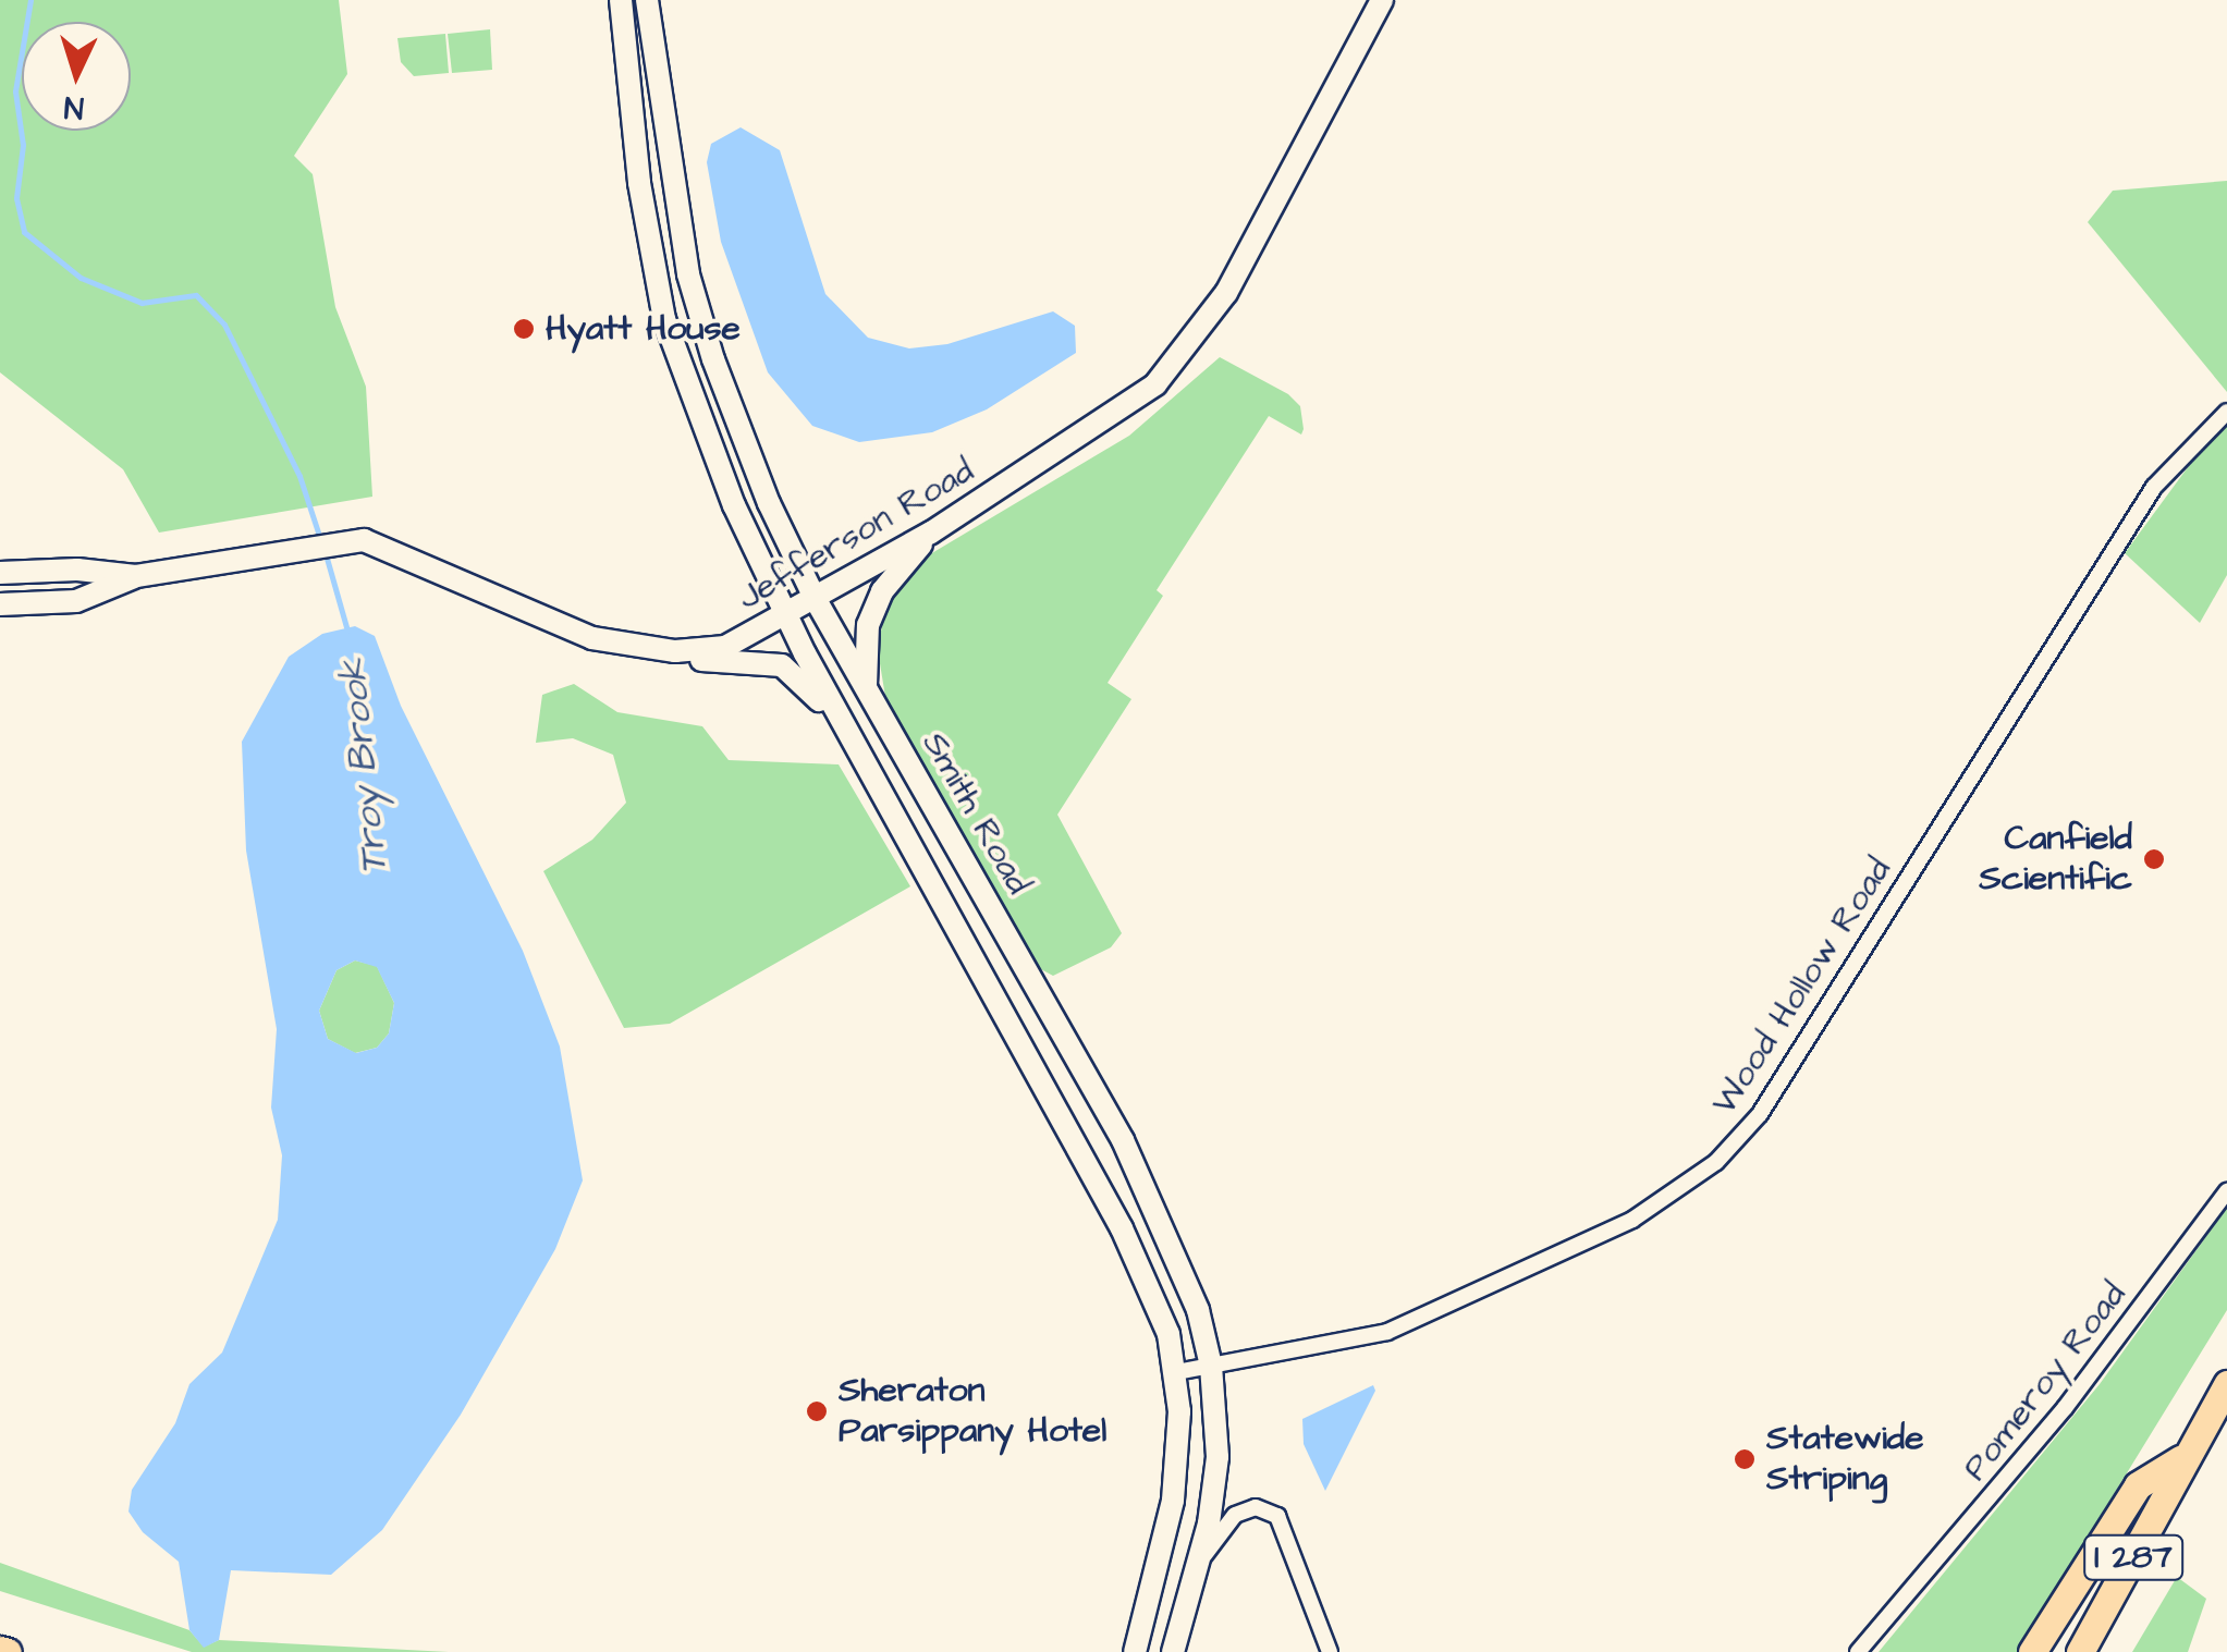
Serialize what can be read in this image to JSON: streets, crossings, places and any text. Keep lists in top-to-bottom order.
{
  "streets": {
    "highway": ["I 287"],
    "main road": ["Jefferson Road", "Smith Road"],
    "street": ["Wood Hollow Road", "Pomeroy Road"]
  },
  "crossings": [
    ["Jefferson Road", "Smith Road"],
    ["Smith Road", "Wood Hollow Road"]
  ],
  "water": ["Troy Brook"],
  "places": [
    "Hyatt House",
    "Canfield Scientific",
    "Sheraton Parsippany Hotel",
    "Statewide Striping"
  ],
  "north": "bottom"
}
